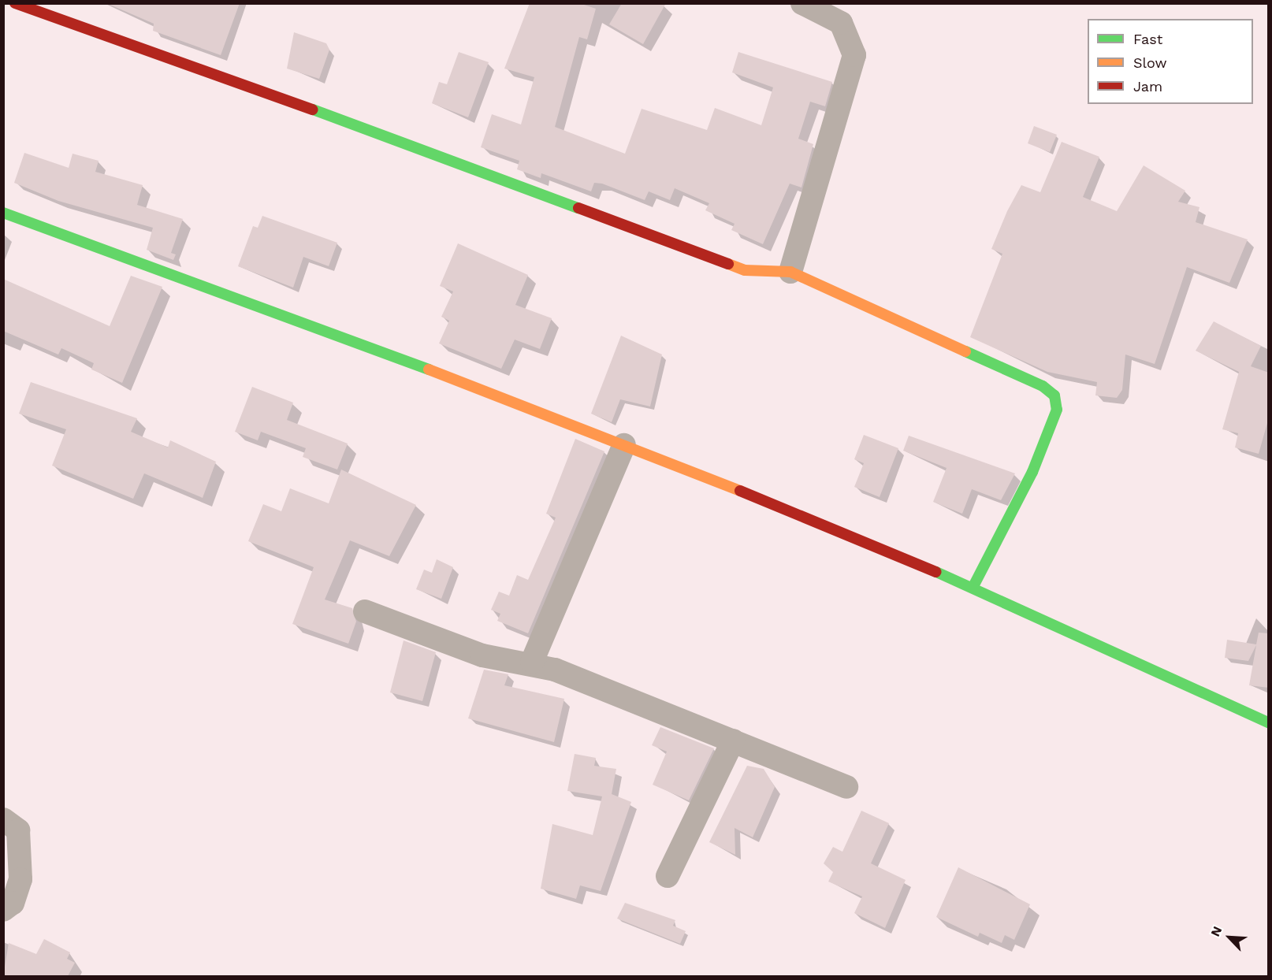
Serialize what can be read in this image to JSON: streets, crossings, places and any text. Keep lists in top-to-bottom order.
{
  "legend": ["Fast", "Slow", "Jam"],
  "north": "top left"
}
